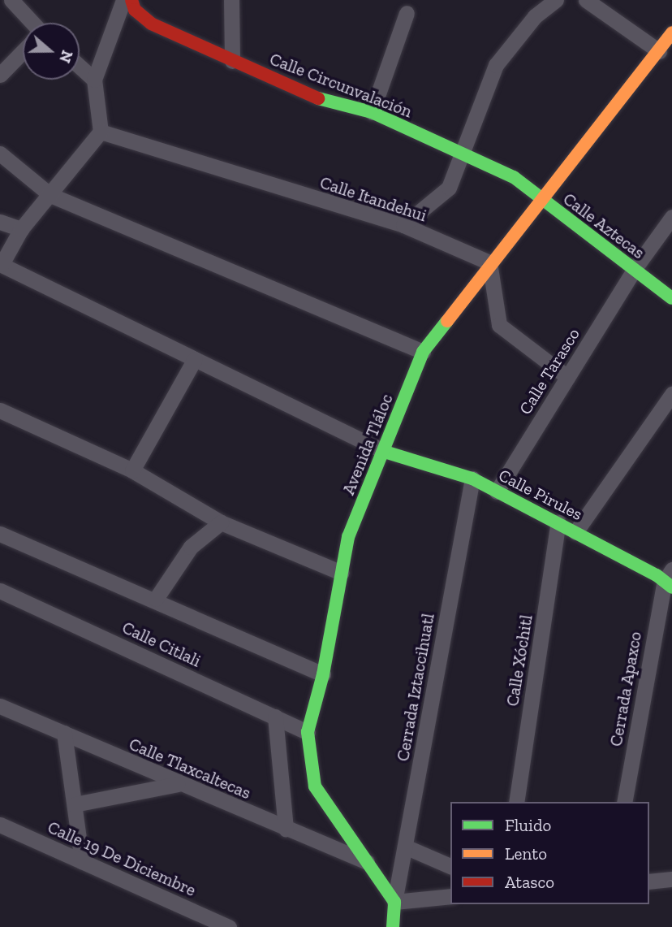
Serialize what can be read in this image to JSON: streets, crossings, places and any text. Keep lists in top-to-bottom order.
{
  "streets": {
    "main road": [
      "Calle Circunvalación",
      "Calle Aztecas",
      "Avenida Tláloc",
      "Calle Pirules"
    ],
    "street": [
      "Calle Itandehui",
      "Calle Tarasco",
      "Calle Citlali",
      "Calle Xóchitl",
      "Cerrada Iztaccihuatl",
      "Cerrada Apaxco",
      "Calle Tlaxcaltecas",
      "Calle 19 De Diciembre"
    ]
  },
  "crossings": [
    ["Calle Circunvalación", "Calle Aztecas"],
    ["Calle Circunvalación", "Avenida Tláloc"],
    ["Calle Itandehui", "Avenida Tláloc"],
    ["Calle Aztecas", "Calle Tarasco"],
    ["Calle Aztecas", "Avenida Tláloc"],
    ["Calle Tarasco", "Calle Pirules"],
    ["Avenida Tláloc", "Calle Pirules"],
    ["Avenida Tláloc", "Calle Citlali"],
    ["Avenida Tláloc", "Cerrada Iztaccihuatl"],
    ["Avenida Tláloc", "Calle Tlaxcaltecas"],
    ["Calle Pirules", "Calle Xóchitl"],
    ["Calle Pirules", "Cerrada Iztaccihuatl"],
    ["Calle Pirules", "Cerrada Apaxco"]
  ],
  "legend": ["Fluido", "Lento", "Atasco"],
  "north": "right"
}
